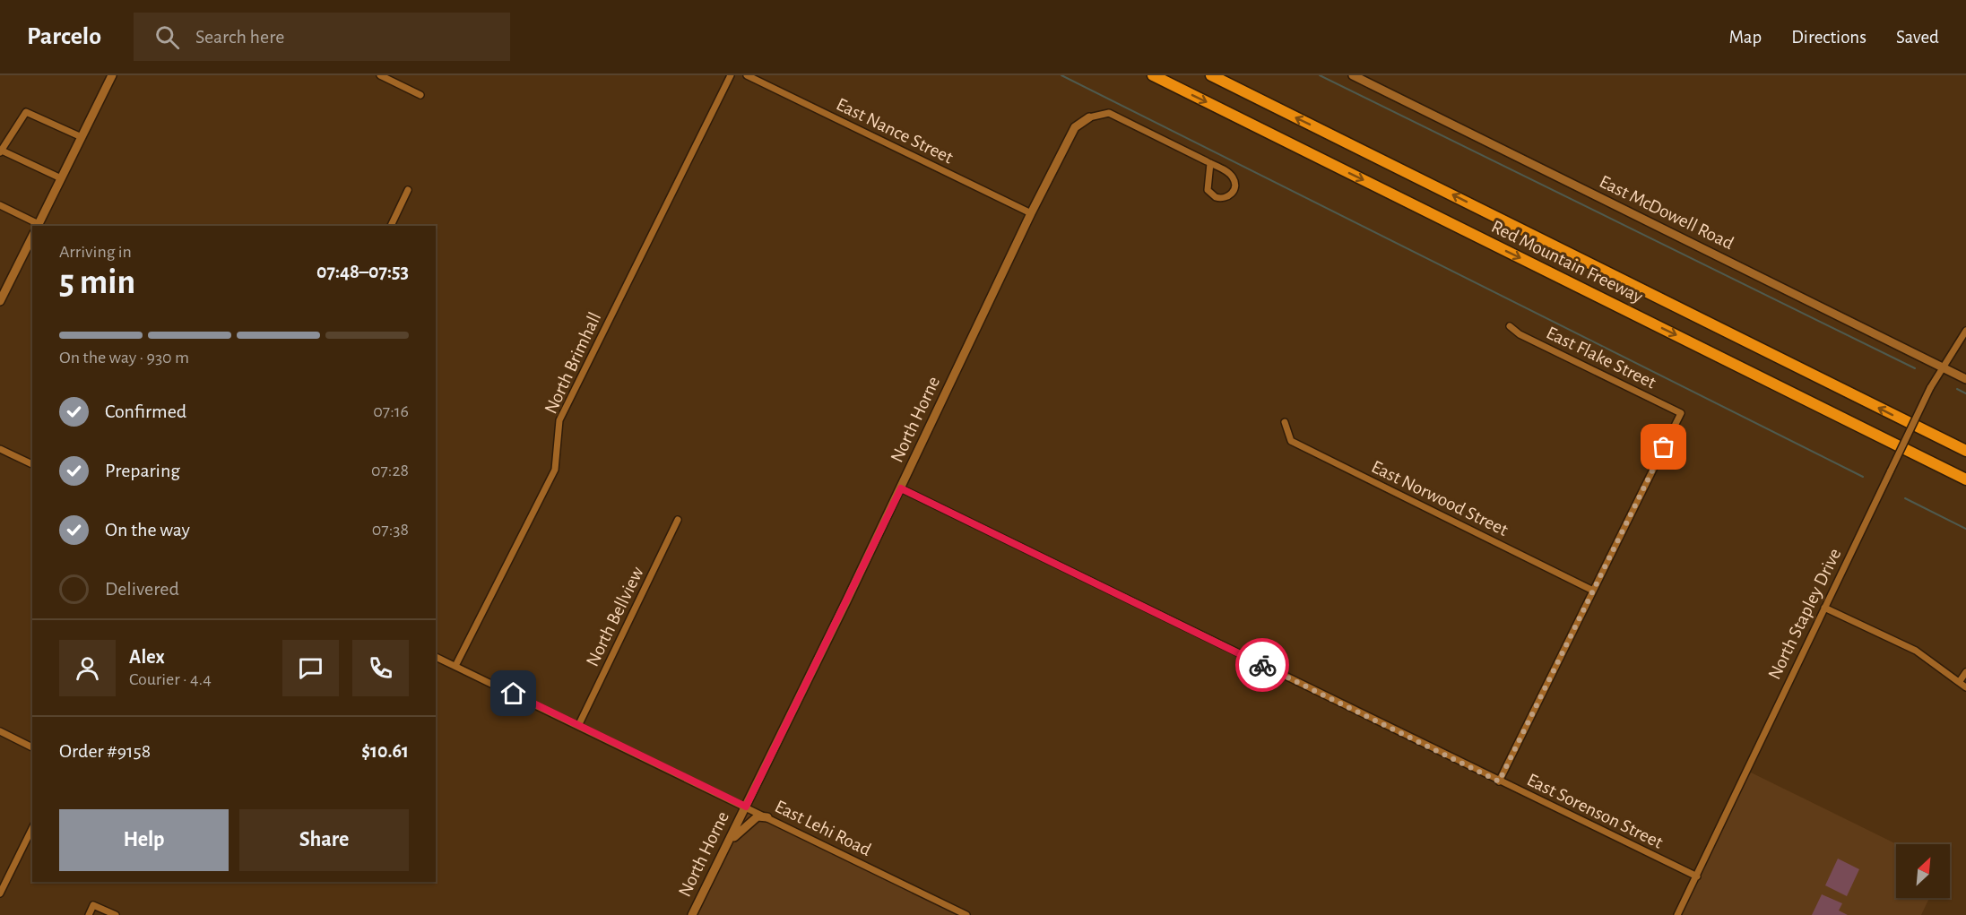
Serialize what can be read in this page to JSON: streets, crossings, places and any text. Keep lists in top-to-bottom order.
{
  "streets": {
    "highway": ["Red Mountain Freeway"],
    "street": [
      "East Nance Street",
      "East McDowell Road",
      "East Flake Street",
      "North Brimhall",
      "North Horne",
      "East Norwood Street",
      "North Stapley Drive",
      "North Bellview",
      "East Sorenson Street",
      "East Lehi Road"
    ]
  },
  "crossings": [
    ["East Nance Street", "North Horne"],
    ["East McDowell Road", "North Stapley Drive"],
    ["East Flake Street", "East Norwood Street"],
    ["North Brimhall", "East Lehi Road"],
    ["North Horne", "East Sorenson Street"],
    ["North Horne", "East Lehi Road"],
    ["North Stapley Drive", "East Sorenson Street"],
    ["North Bellview", "East Lehi Road"]
  ],
  "north": "top right",
  "page": {
    "header": "Parcelo",
    "search": "Search here",
    "nav": ["Map", "Directions", "Saved"],
    "heading": ["5 min", "Arriving in", "07:48–07:53"],
    "panel": [
      "Alex",
      "Courier · 4.4",
      "Order #9158",
      "$10.61"
    ],
    "bar": "On the way · 930 m",
    "list": [
      ["Confirmed", "07:16"],
      ["Preparing", "07:28"],
      ["On the way", "07:38"],
      "Delivered"
    ],
    "buttons": ["Help", "Share"]
  }
}
